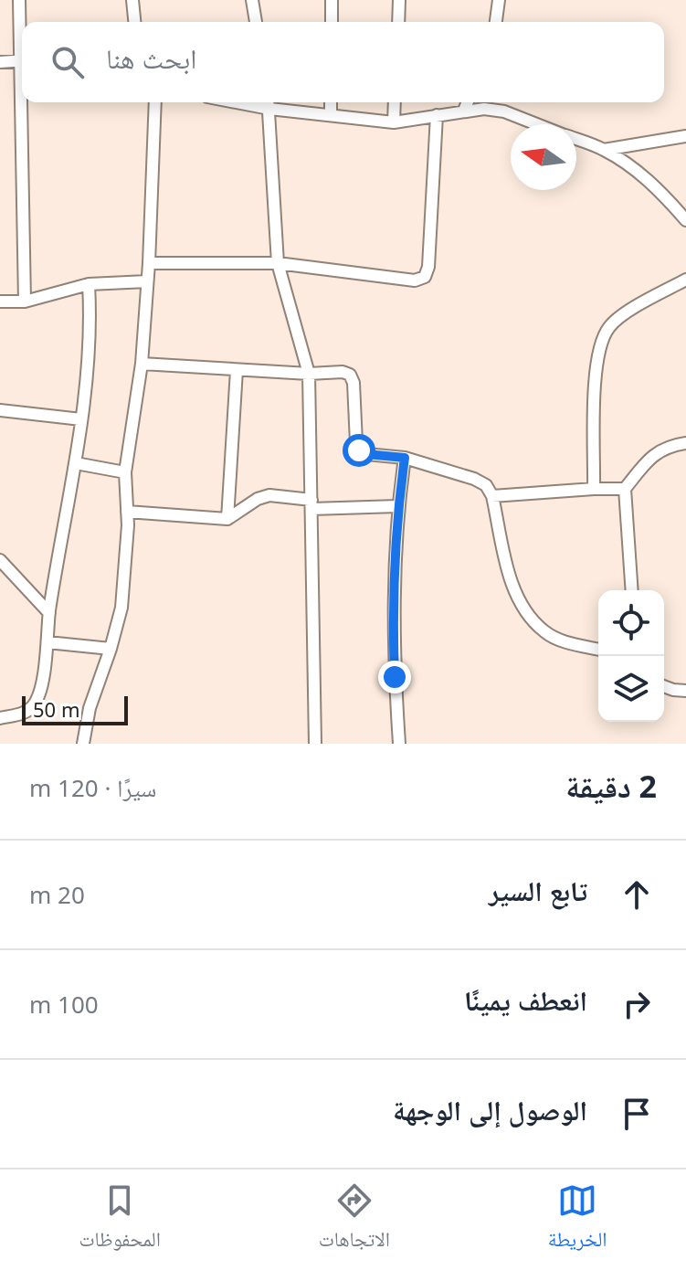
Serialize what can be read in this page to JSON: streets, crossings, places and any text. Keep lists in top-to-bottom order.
{
  "scale_bar": "50 m",
  "north": "left",
  "page": {
    "search": "ابحث هنا",
    "scale": "50 m",
    "heading": ["2 دقيقة", "سيرًا · 120 m"],
    "list": [
      ["تابع السير", "20 m"],
      ["انعطف يمينًا", "100 m"],
      "الوصول إلى الوجهة"
    ],
    "nav": ["الخريطة", "الاتجاهات", "المحفوظات"]
  }
}
